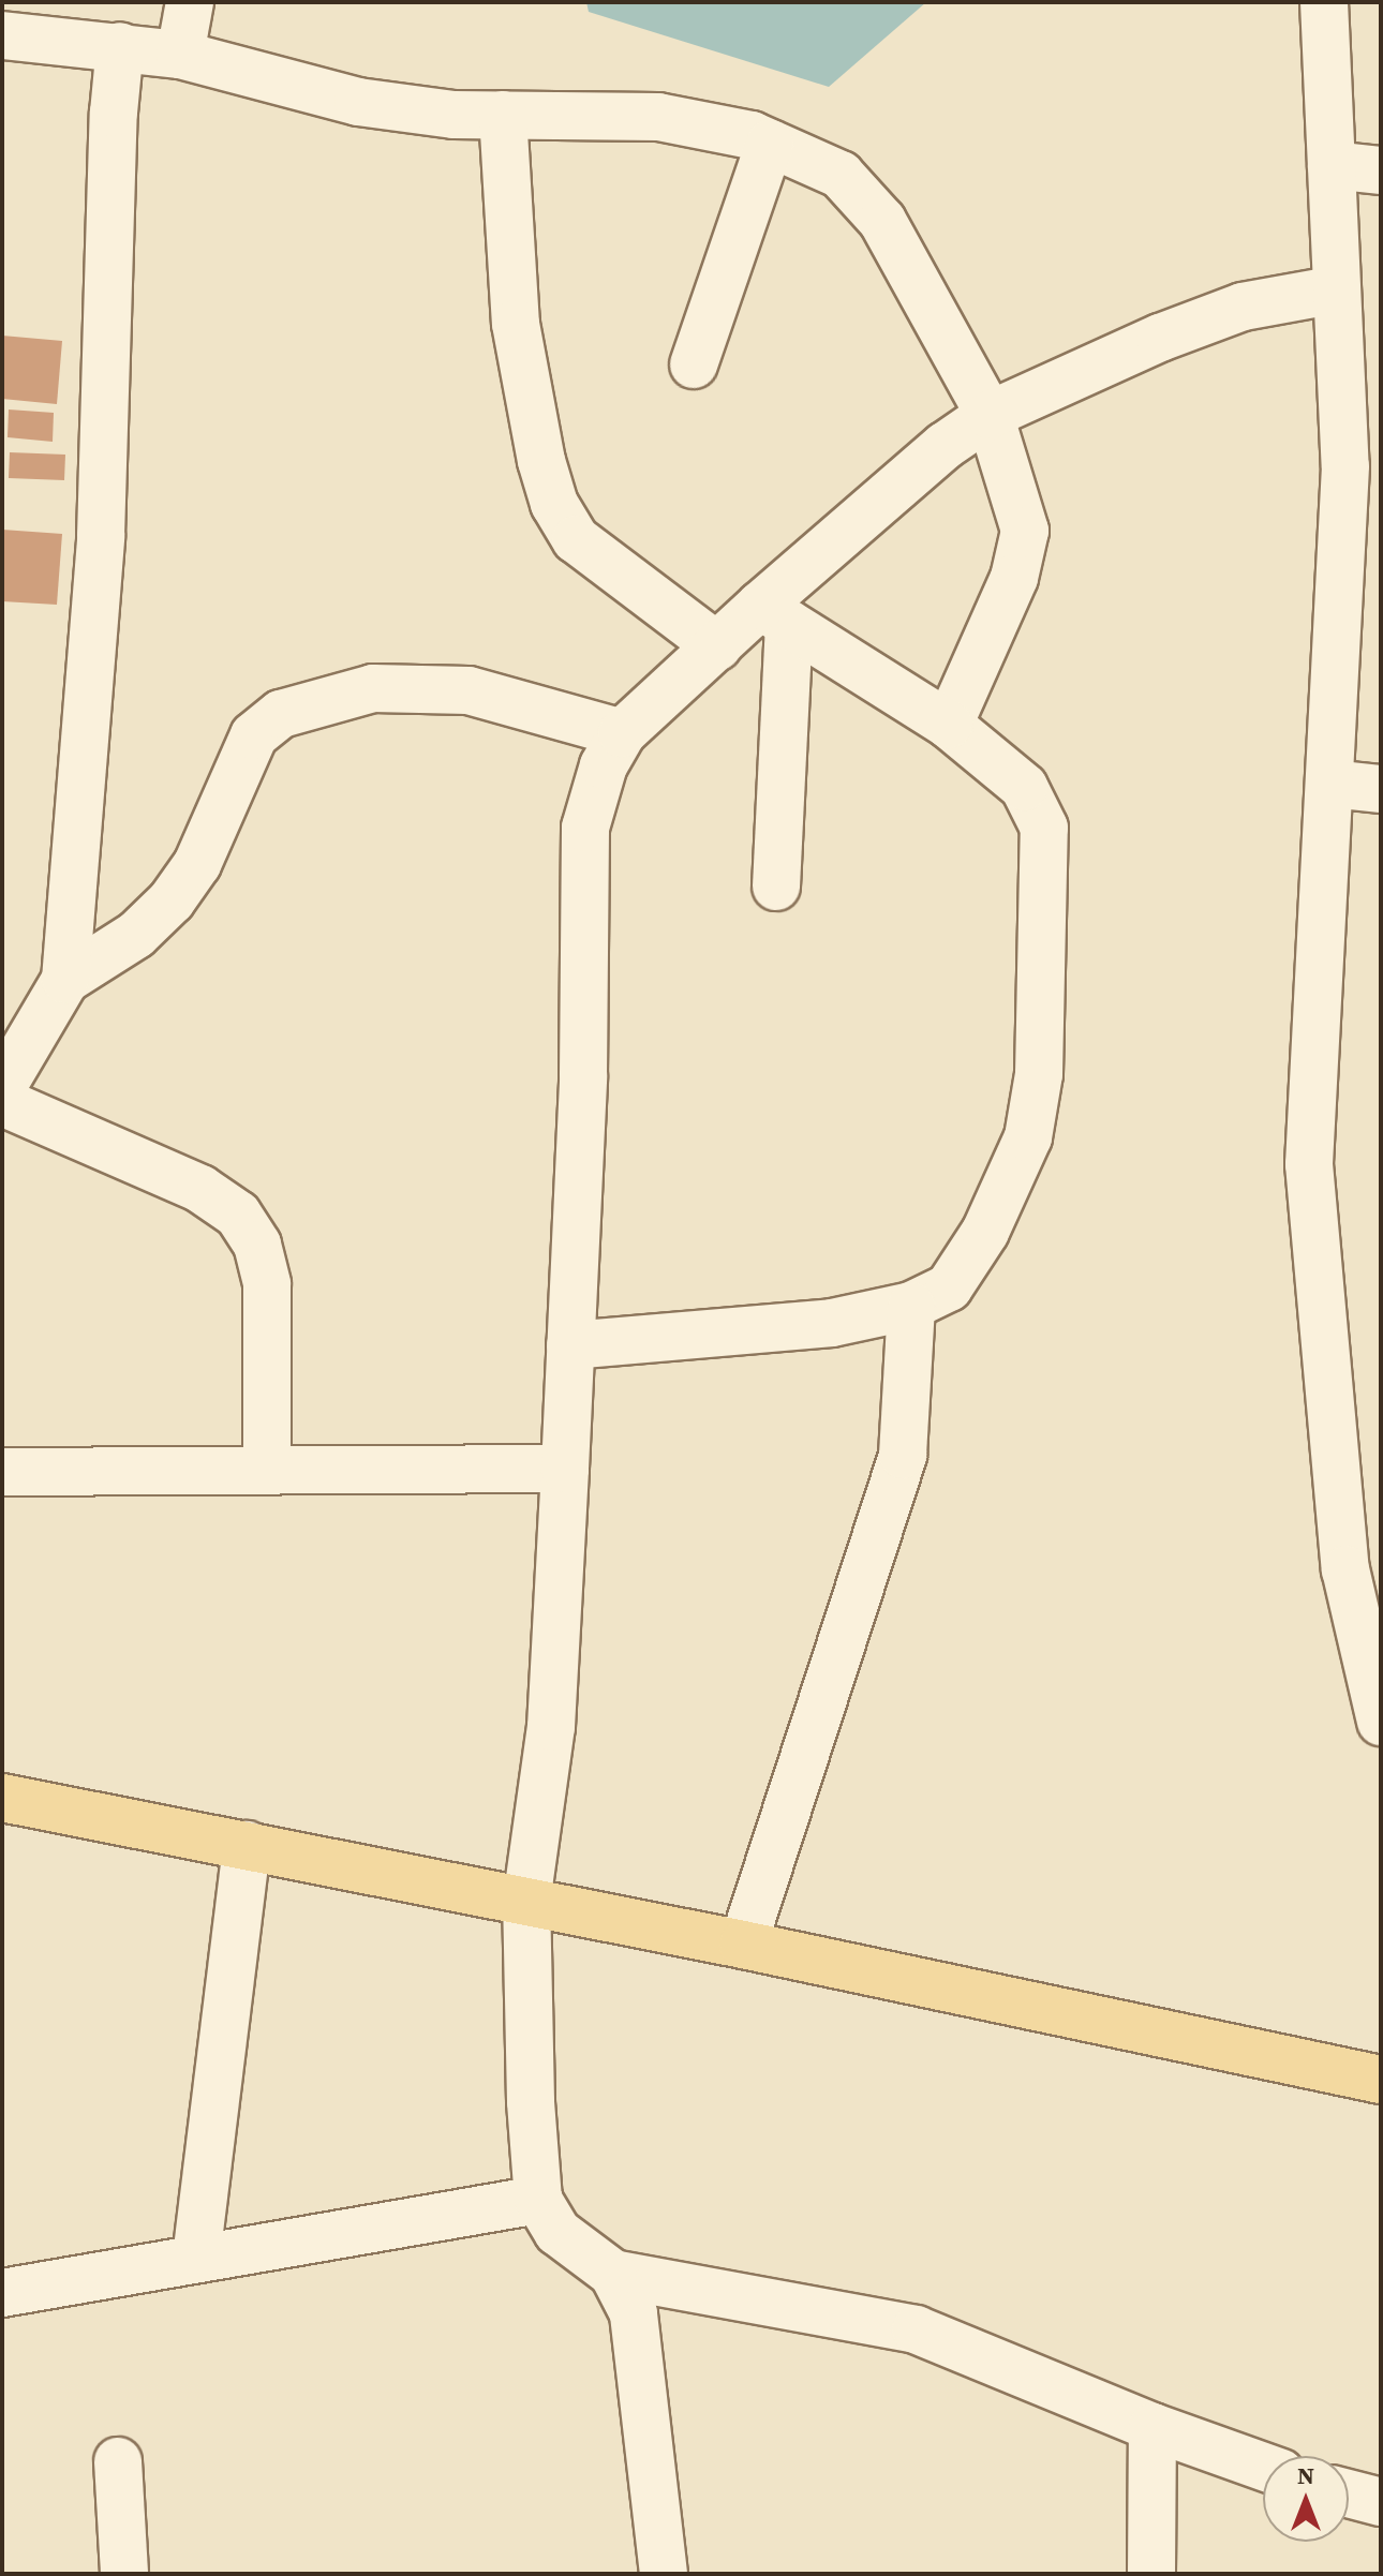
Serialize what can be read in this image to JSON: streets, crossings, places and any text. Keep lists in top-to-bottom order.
{
  "north": "top"
}
